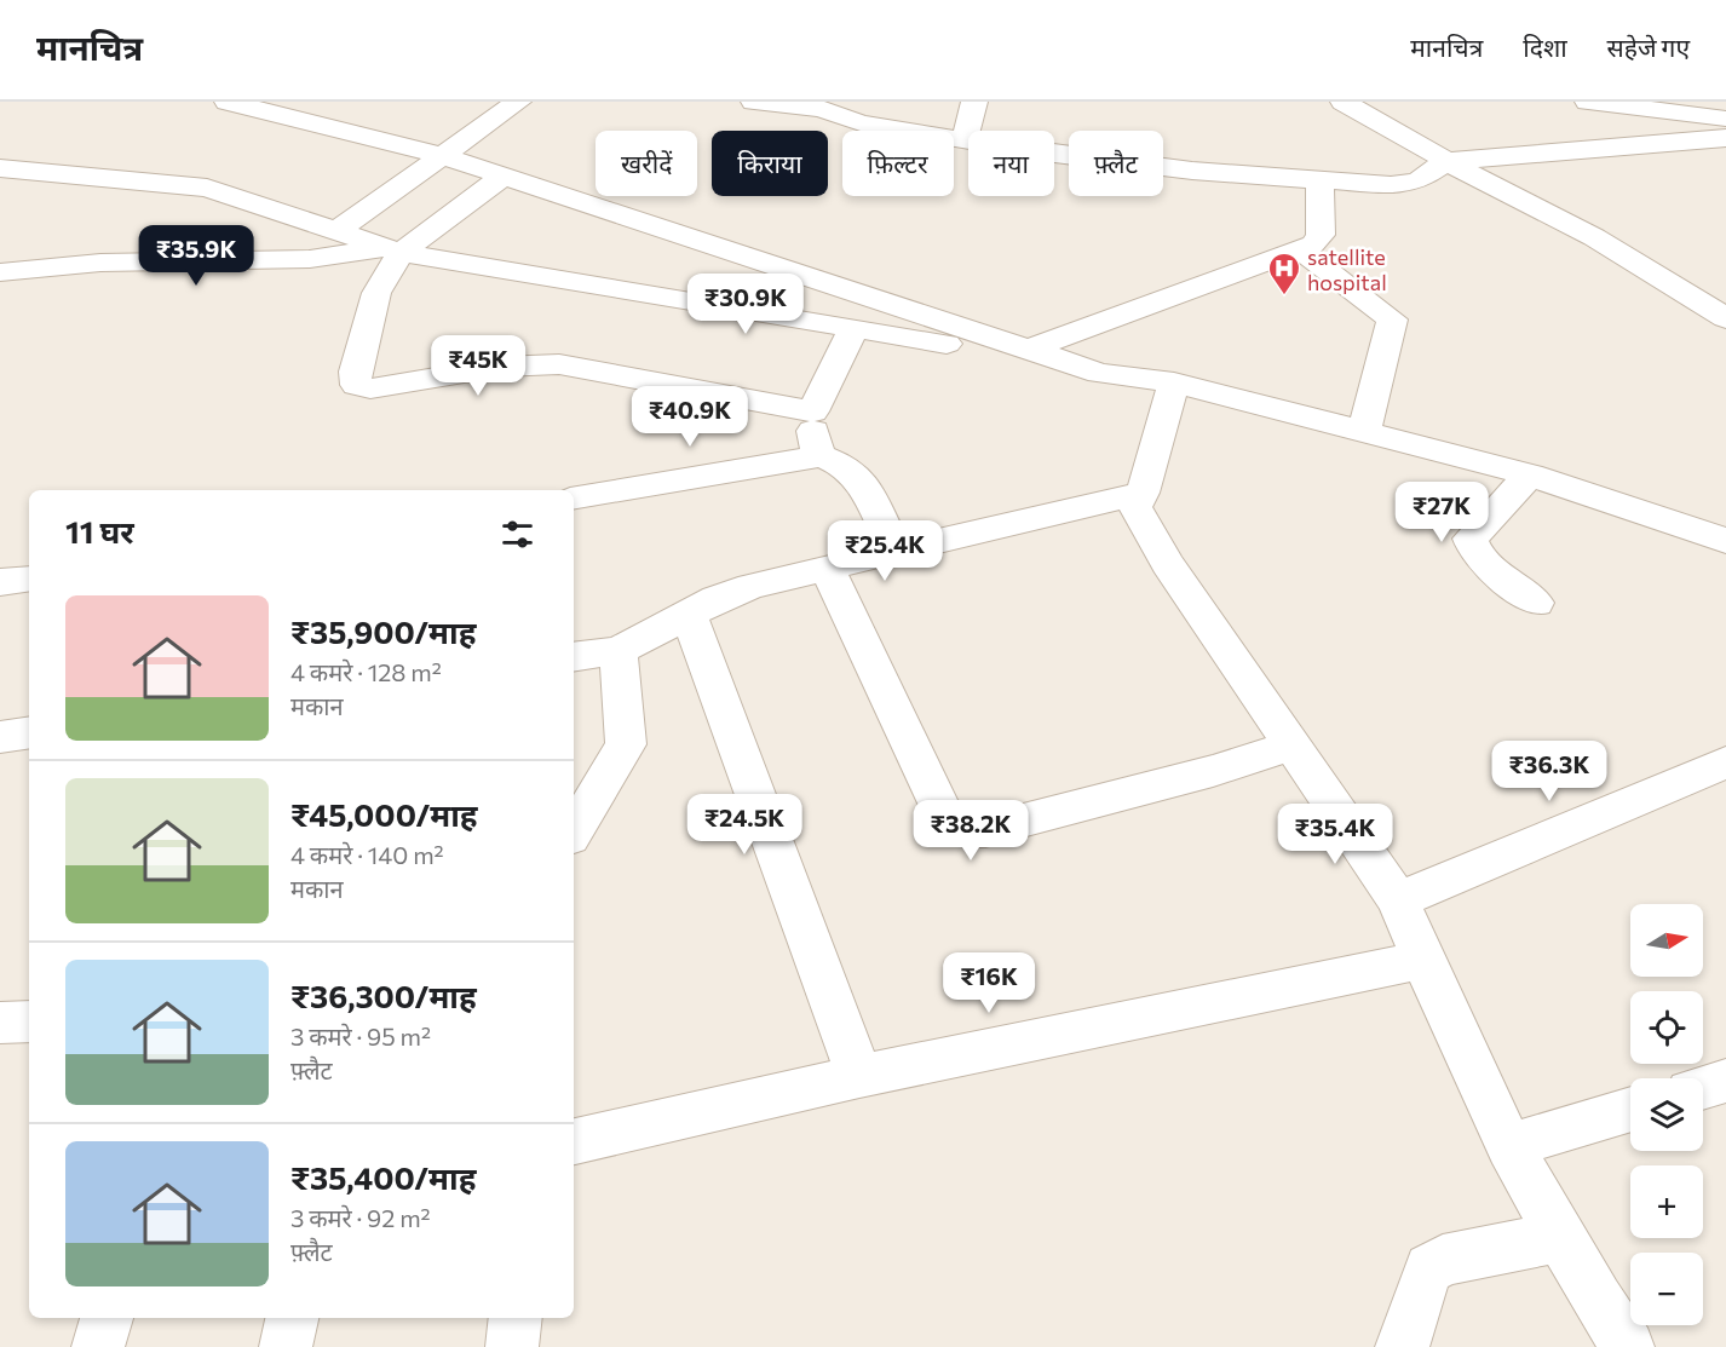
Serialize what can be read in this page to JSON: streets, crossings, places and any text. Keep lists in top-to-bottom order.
{
  "places": {
    "hospital": ["satellite hospital"]
  },
  "north": "right",
  "page": {
    "header": "मानचित्र",
    "nav": ["मानचित्र", "दिशा", "सहेजे गए"],
    "chip": [
      "खरीदें",
      "किराया",
      "फ़िल्टर",
      "नया",
      "फ़्लैट"
    ],
    "price": [
      "₹35.9K",
      "₹30.9K",
      "₹45K",
      "₹40.9K",
      "₹27K",
      "₹25.4K",
      "₹36.3K",
      "₹24.5K",
      "₹38.2K",
      "₹35.4K",
      "₹16K"
    ],
    "heading": "11 घर",
    "list": [
      {
        "name": "₹35,900/माह",
        "note": "4 कमरे · 128 m² · मकान"
      },
      {
        "name": "₹45,000/माह",
        "note": "4 कमरे · 140 m² · मकान"
      },
      {
        "name": "₹36,300/माह",
        "note": "3 कमरे · 95 m² · फ़्लैट"
      },
      {
        "name": "₹35,400/माह",
        "note": "3 कमरे · 92 m² · फ़्लैट"
      }
    ],
    "map_buttons": ["+", "−"]
  }
}
